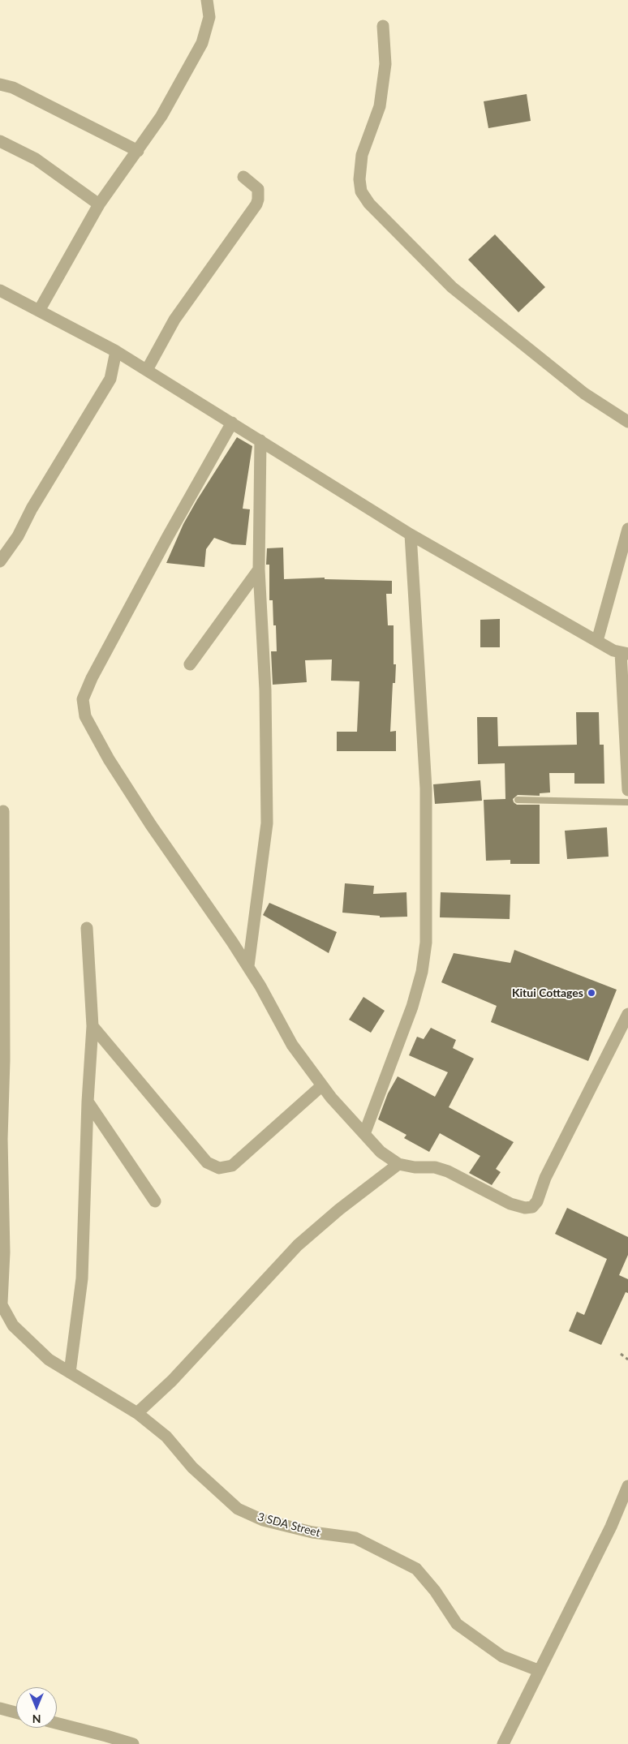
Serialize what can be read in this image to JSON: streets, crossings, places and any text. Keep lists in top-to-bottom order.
{
  "streets": {
    "street": ["3 SDA Street"]
  },
  "places": ["Kitui Cottages"],
  "north": "bottom"
}
